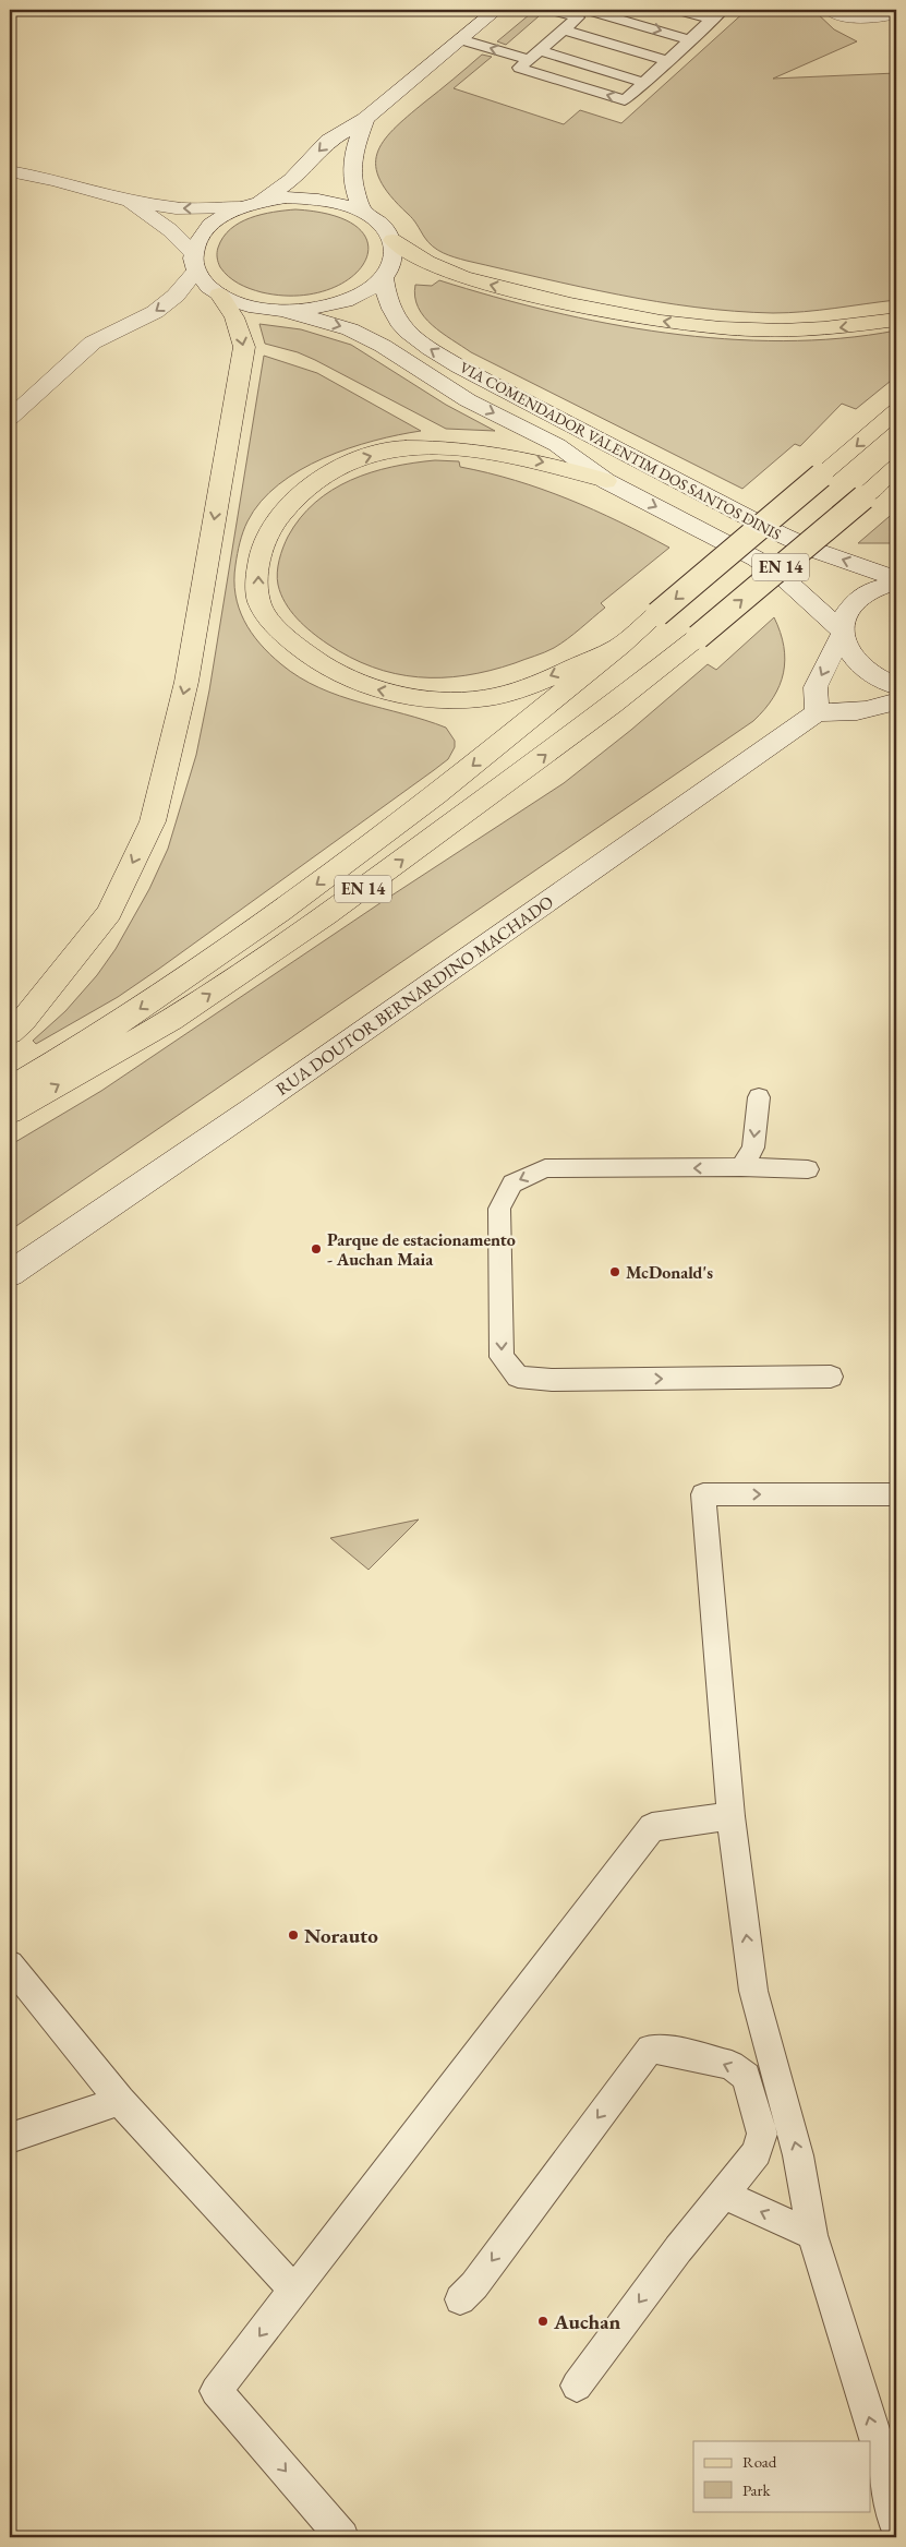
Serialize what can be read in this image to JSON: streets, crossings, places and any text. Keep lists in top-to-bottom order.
{
  "streets": {
    "main road": ["VIA COMENDADOR VALENTIM DOS SANTOS DINIS", "EN 14", "RUA DOUTOR BERNARDINO MACHADO"]
  },
  "places": [
    "Parque de estacionamento - Auchan Maia",
    "McDonald's",
    "Norauto",
    "Auchan"
  ],
  "legend": ["Road", "Park"]
}
